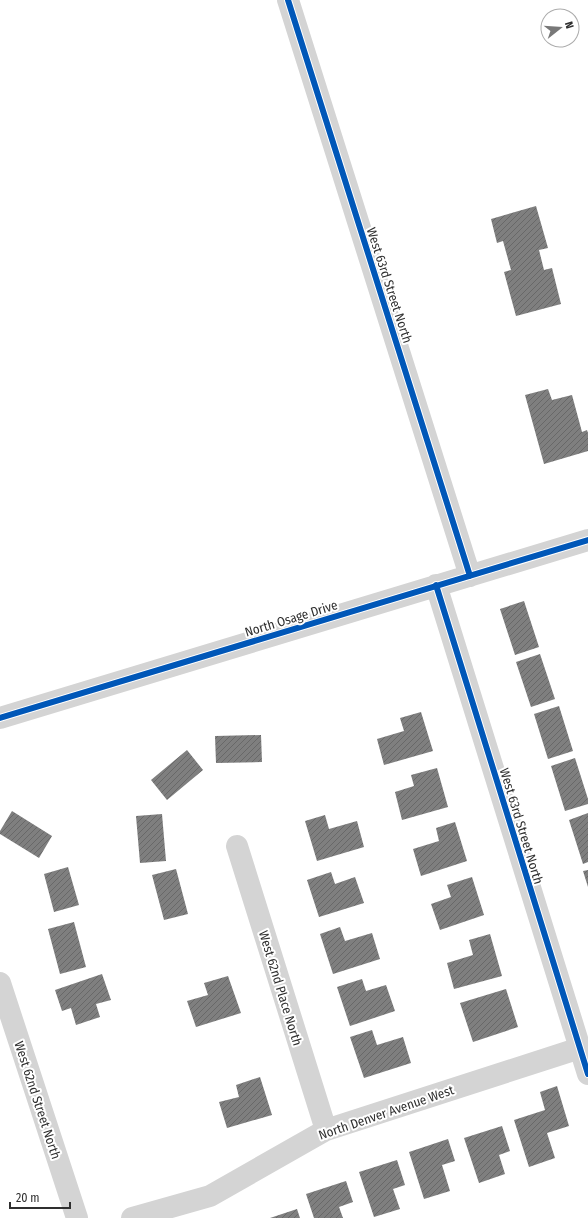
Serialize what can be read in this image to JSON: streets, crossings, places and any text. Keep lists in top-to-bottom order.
{
  "streets": {
    "street": [
      "West 63rd Street North",
      "North Osage Drive",
      "West 62nd Place North",
      "West 62nd Street North",
      "North Denver Avenue West"
    ]
  },
  "crossings": [
    ["West 63rd Street North", "North Osage Drive"],
    ["West 63rd Street North", "North Denver Avenue West"],
    ["West 62nd Place North", "North Denver Avenue West"]
  ],
  "scale_bar": "20 m",
  "north": "right"
}
